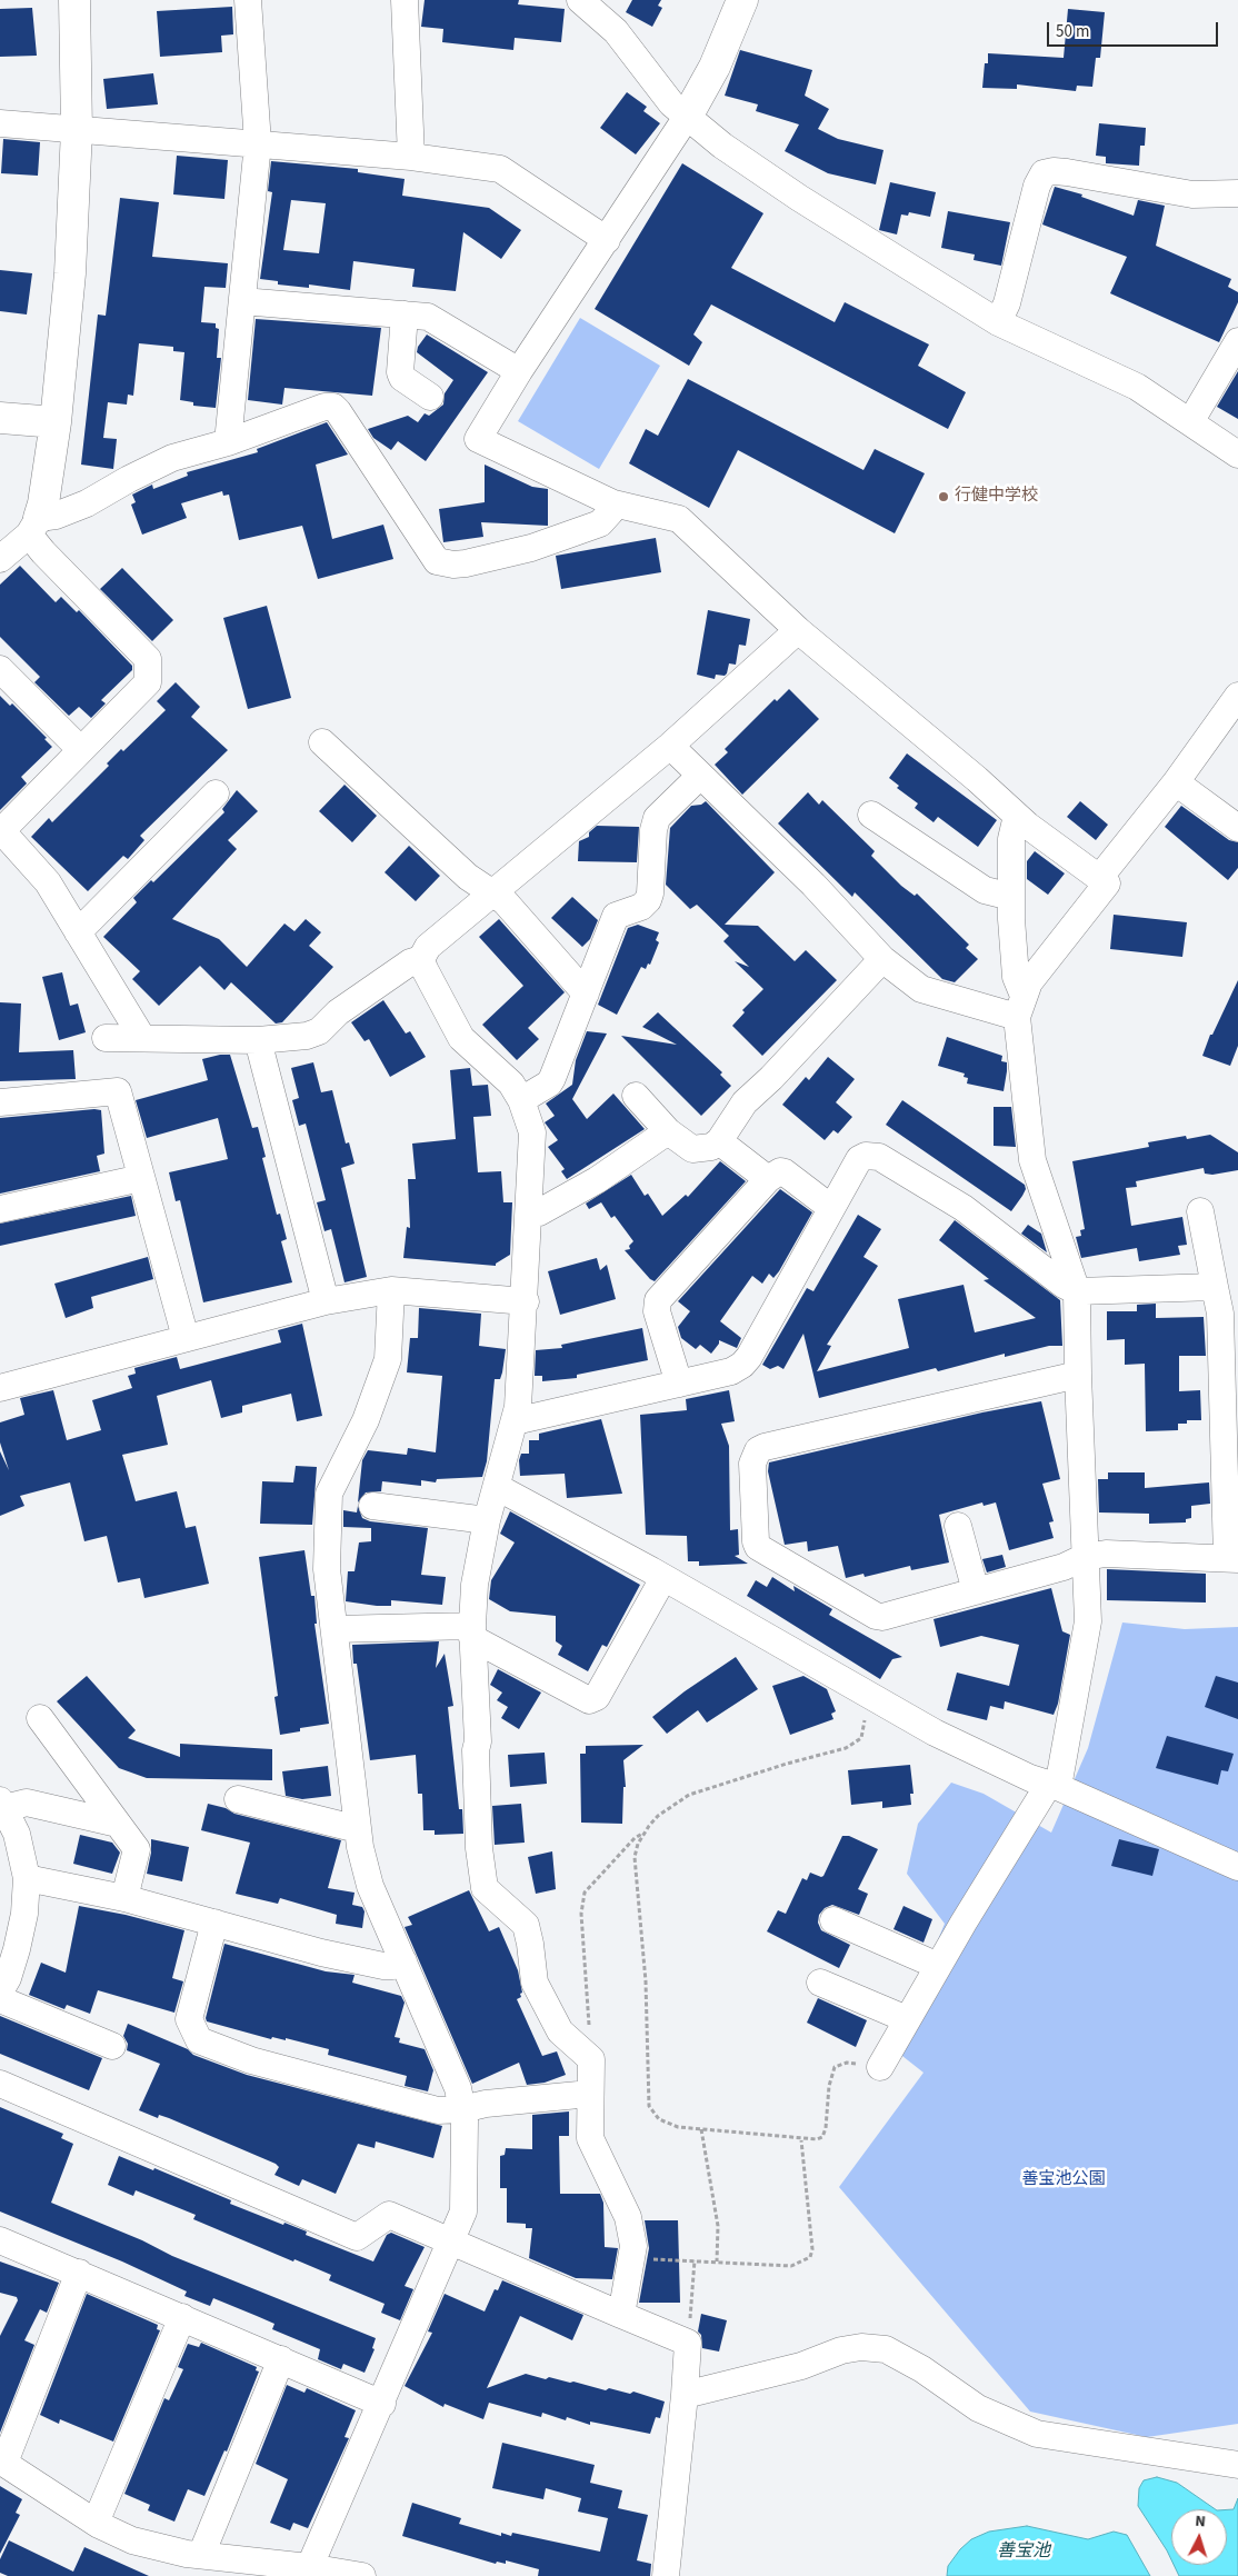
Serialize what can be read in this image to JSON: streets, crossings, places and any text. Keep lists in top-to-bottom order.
{
  "water": ["善宝池"],
  "parks": ["善宝池公園"],
  "places": ["行健中学校"],
  "scale_bar": "50 m",
  "north": "top"
}
